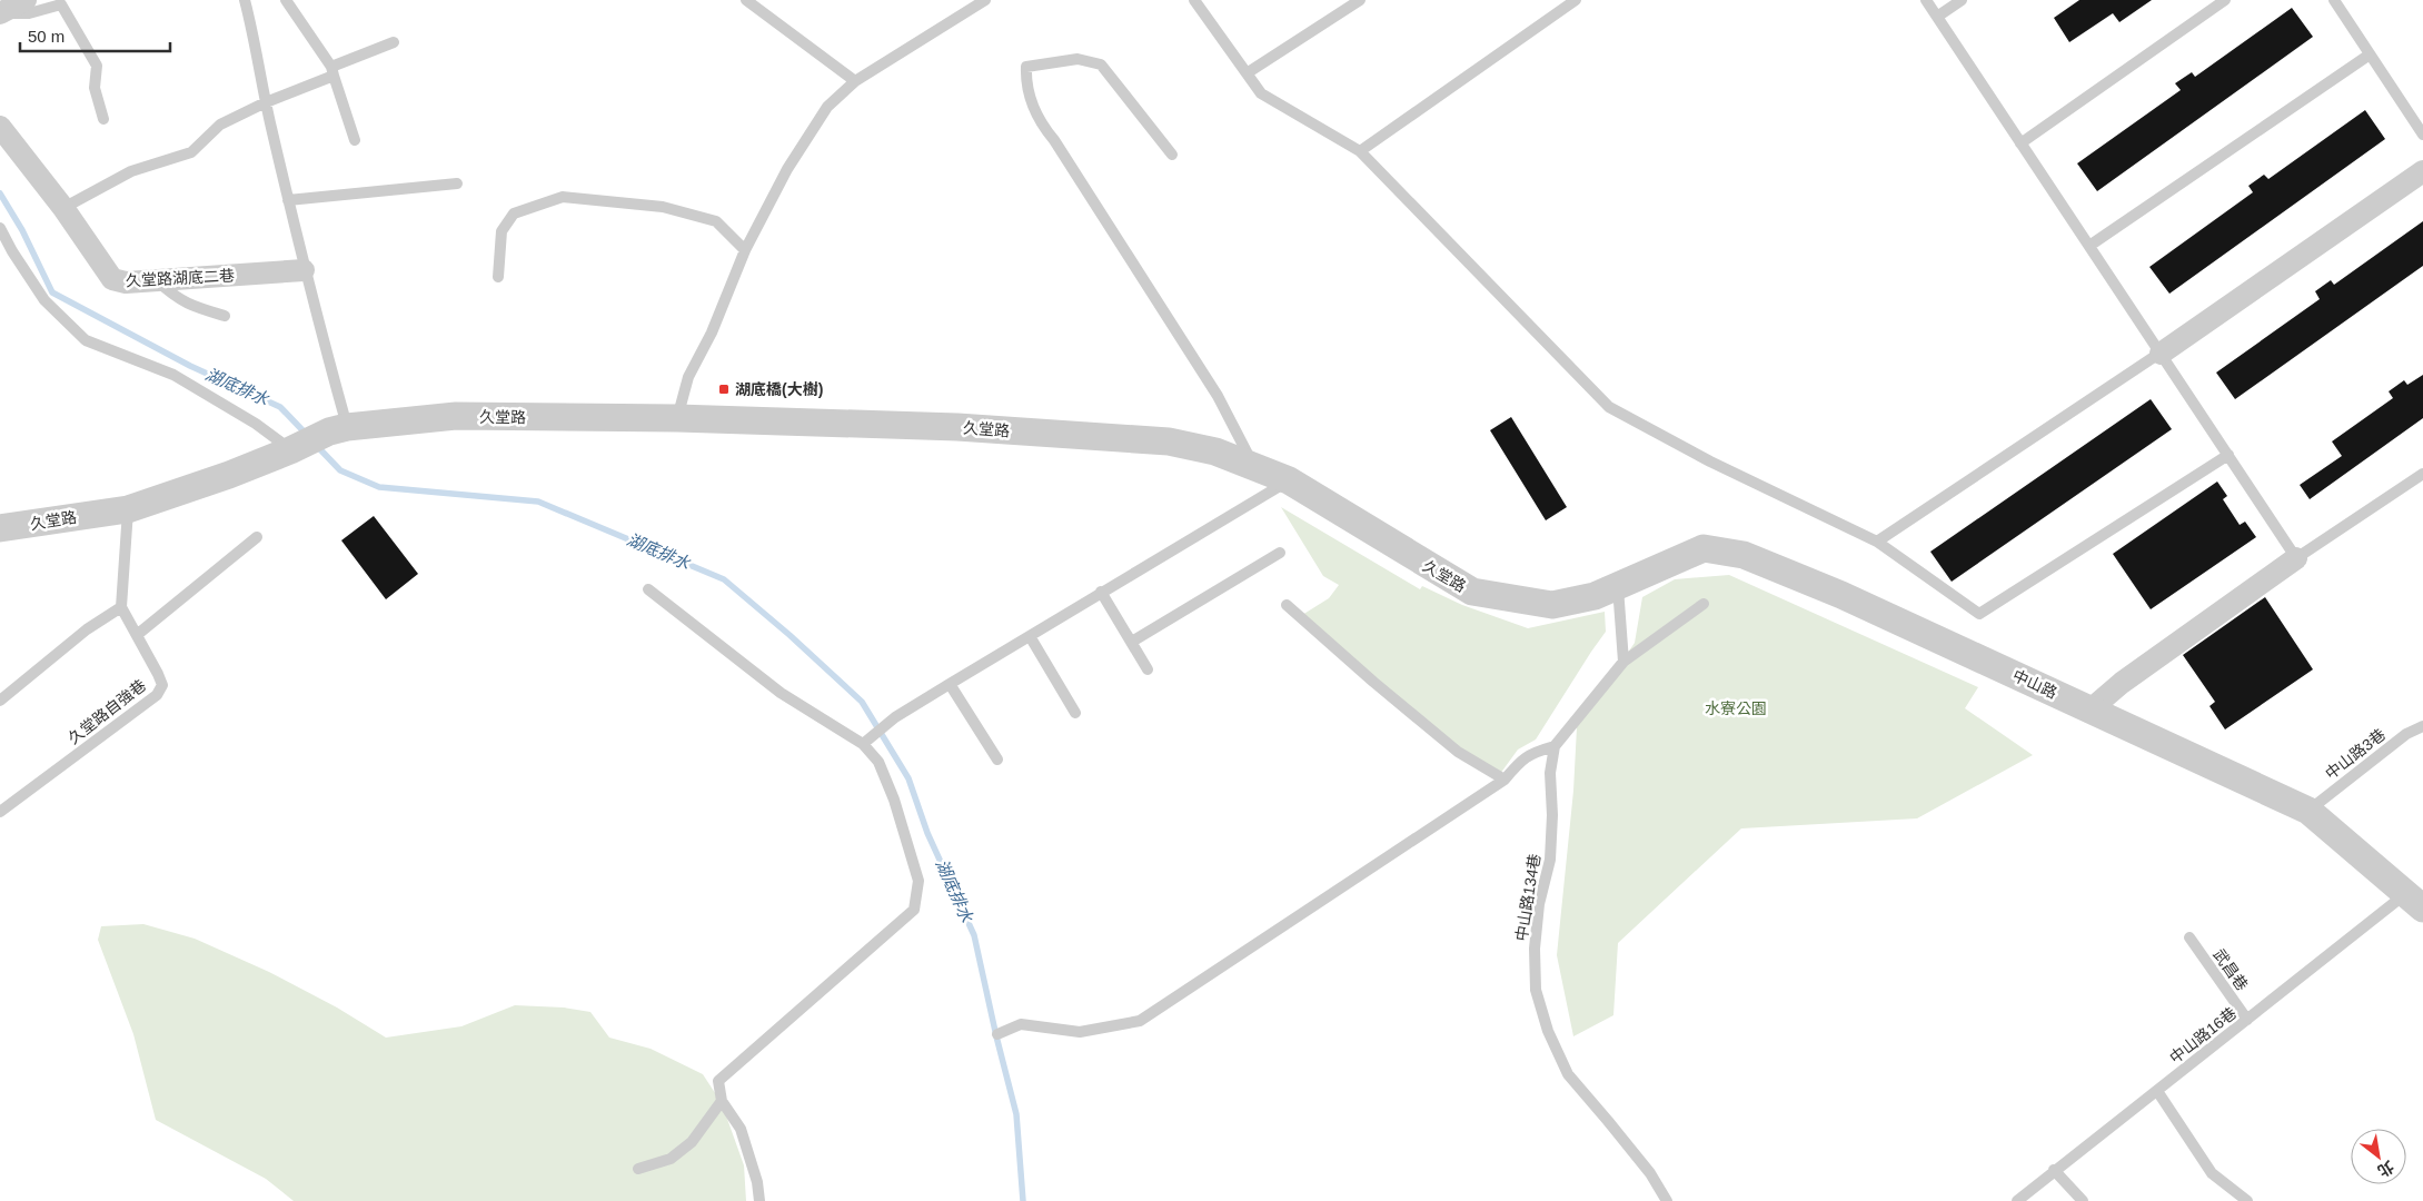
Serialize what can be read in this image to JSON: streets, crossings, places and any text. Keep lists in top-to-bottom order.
{
  "streets": {
    "street": ["久堂路湖底二巷", "久堂路", "中山路"],
    "lane": [
      "久堂路自強巷",
      "中山路3巷",
      "中山路134巷",
      "武昌巷",
      "中山路16巷"
    ]
  },
  "crossings": [
    ["久堂路", "中山路"],
    ["中山路", "中山路3巷"],
    ["中山路", "中山路16巷"],
    ["武昌巷", "中山路16巷"]
  ],
  "water": ["湖底排水"],
  "parks": ["水寮公園"],
  "places": {
    "transit": ["湖底橋(大樹)"]
  },
  "scale_bar": "50 m",
  "north": "bottom right"
}
